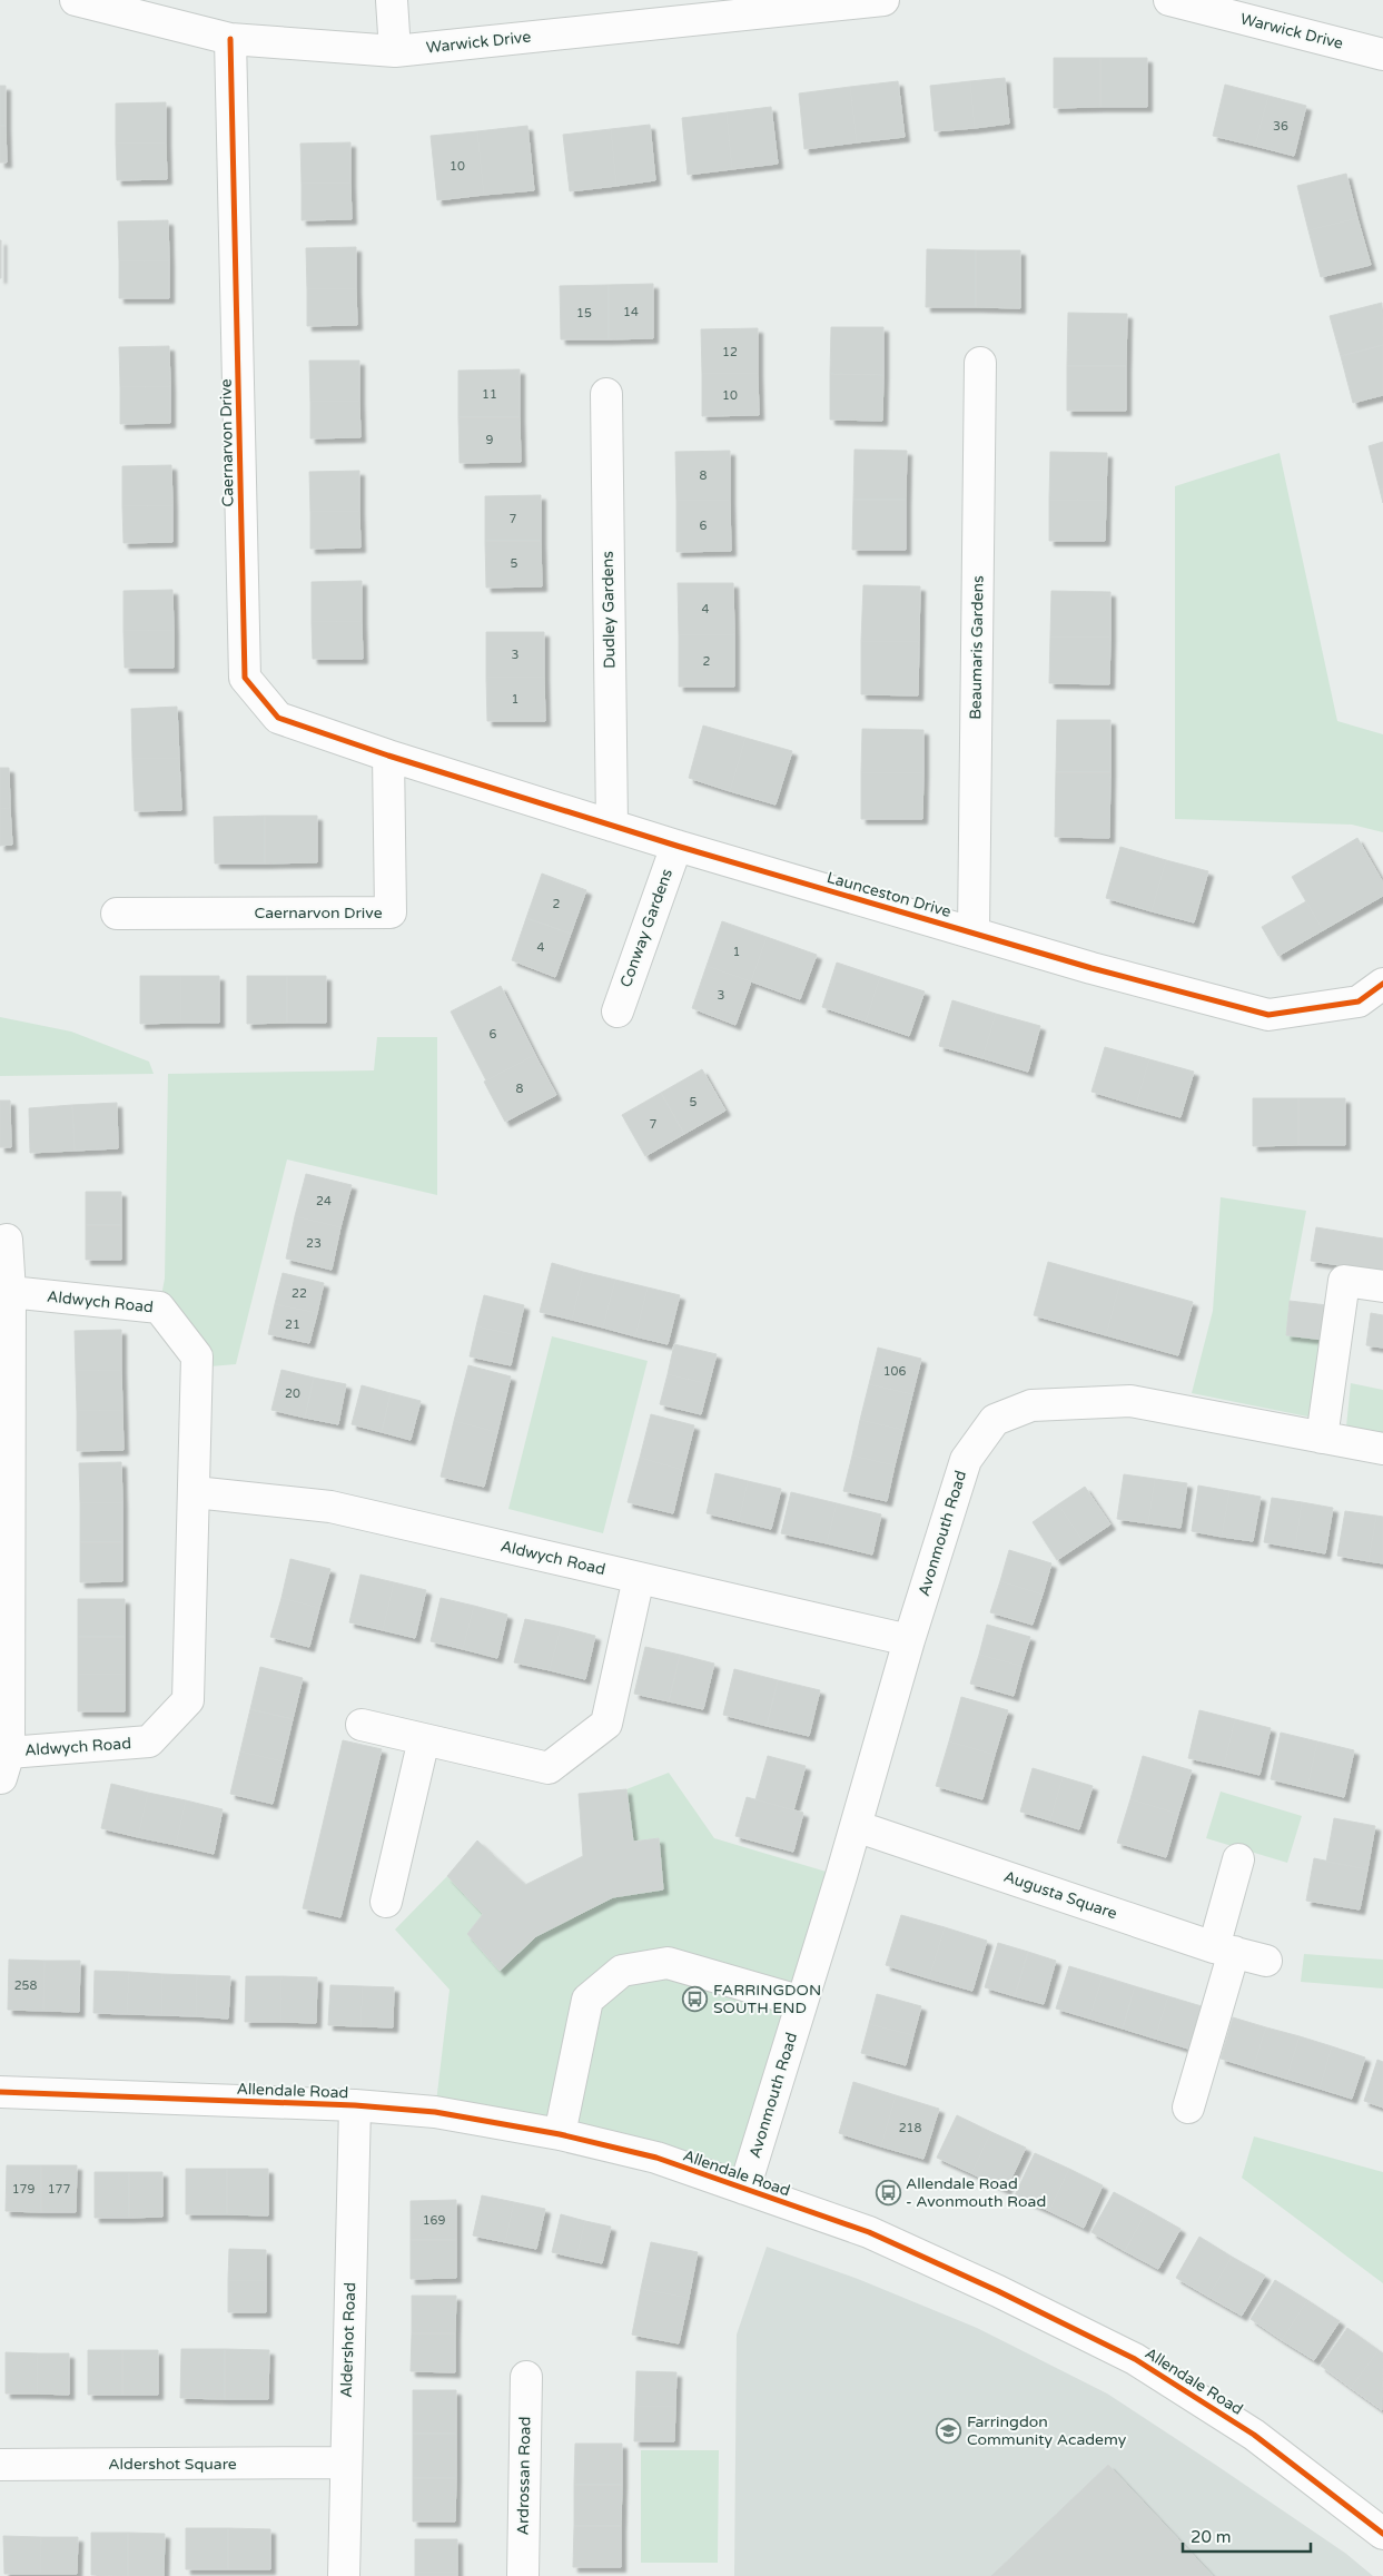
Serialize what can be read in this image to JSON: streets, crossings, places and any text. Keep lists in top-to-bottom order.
{
  "streets": {
    "street": [
      "Warwick Drive",
      "Caernarvon Drive",
      "Dudley Gardens",
      "Beaumaris Gardens",
      "Launceston Drive",
      "Conway Gardens",
      "Aldwych Road",
      "Avonmouth Road",
      "Augusta Square",
      "Allendale Road",
      "Aldershot Road",
      "Aldershot Square",
      "Ardrossan Road"
    ]
  },
  "crossings": [
    ["Warwick Drive", "Caernarvon Drive"],
    ["Caernarvon Drive", "Launceston Drive"],
    ["Dudley Gardens", "Launceston Drive"],
    ["Beaumaris Gardens", "Launceston Drive"],
    ["Launceston Drive", "Conway Gardens"],
    ["Aldwych Road", "Avonmouth Road"],
    ["Avonmouth Road", "Augusta Square"],
    ["Avonmouth Road", "Allendale Road"],
    ["Allendale Road", "Aldershot Road"],
    ["Aldershot Road", "Aldershot Square"]
  ],
  "places": {
    "bus stop": ["FARRINGDON SOUTH END", "Allendale Road - Avonmouth Road"],
    "school or university": ["Farringdon Community Academy"]
  },
  "house_numbers": [
    "36",
    "10",
    "14",
    "15",
    "12",
    "11",
    "10",
    "9",
    "8",
    "7",
    "6",
    "5",
    "4",
    "3",
    "2",
    "1",
    "2",
    "4",
    "1",
    "3",
    "6",
    "8",
    "5",
    "7",
    "24",
    "23",
    "22",
    "21",
    "106",
    "20",
    "258",
    "218",
    "179",
    "177",
    "169"
  ],
  "scale_bar": "20 m"
}
